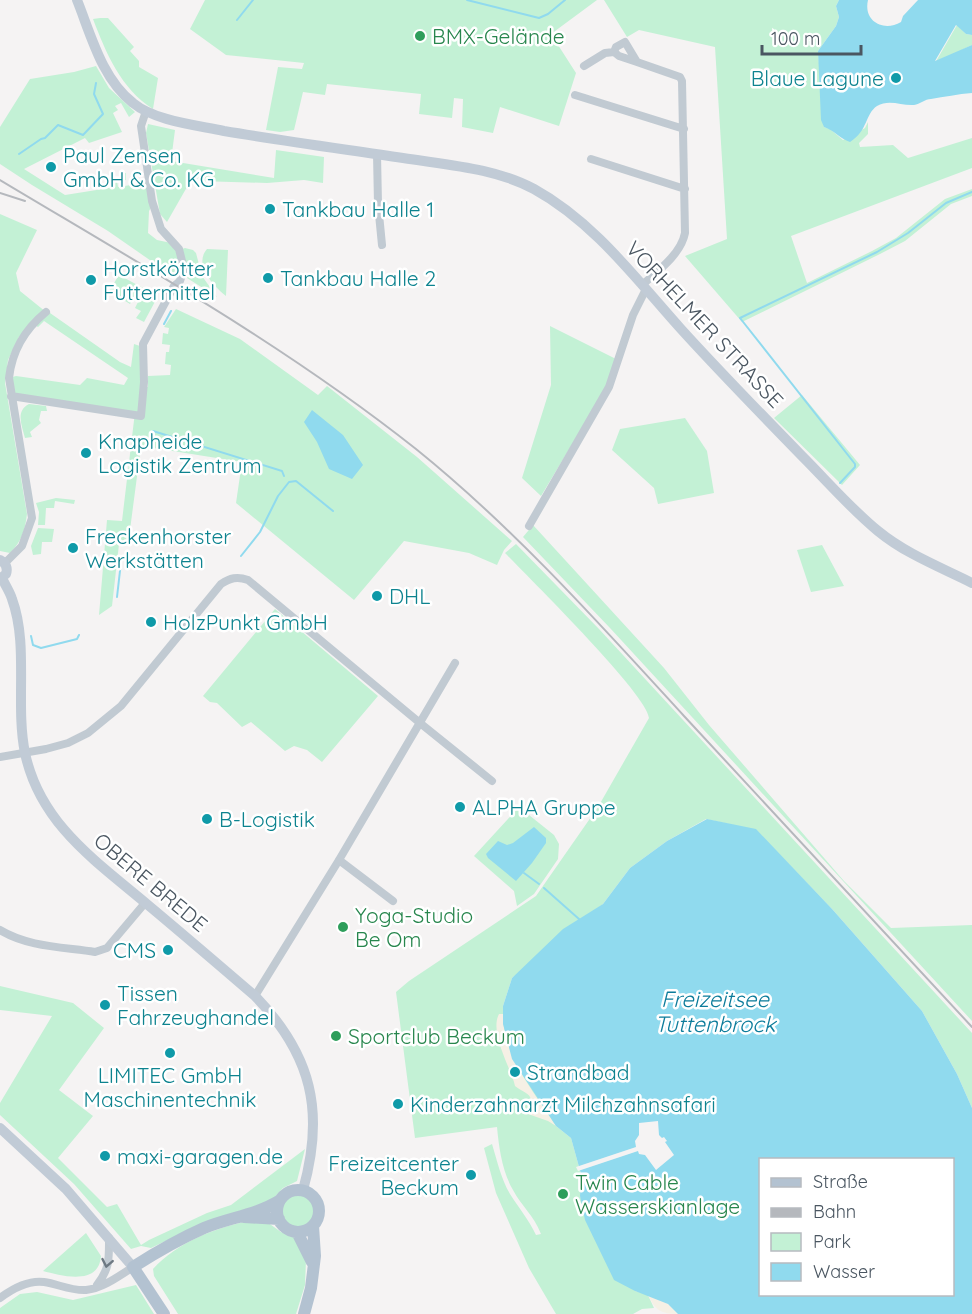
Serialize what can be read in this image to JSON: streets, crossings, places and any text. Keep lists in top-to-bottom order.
{
  "streets": {
    "street": ["VORHELMER STRASSE", "OBERE BREDE"]
  },
  "water": ["Freizeitsee Tuttenbrock"],
  "places": [
    "BMX-Gelände",
    "Blaue Lagune",
    "Paul Zensen GmbH & Co. KG",
    "Tankbau Halle 1",
    "Tankbau Halle 2",
    "Horstkötter Futtermittel",
    "Knapheide Logistik Zentrum",
    "Freckenhorster Werkstätten",
    "DHL",
    "HolzPunkt GmbH",
    "ALPHA Gruppe",
    "B-Logistik",
    "Yoga-Studio Be Om",
    "CMS",
    "Tissen Fahrzeughandel",
    "Sportclub Beckum",
    "LIMITEC GmbH Maschinentechnik",
    "Strandbad",
    "Kinderzahnarzt Milchzahnsafari",
    "maxi-garagen.de",
    "Freizeitcenter Beckum",
    "Twin Cable Wasserskianlage"
  ],
  "legend": [
    "Straße",
    "Bahn",
    "Park",
    "Wasser"
  ],
  "scale_bar": "100 m"
}
